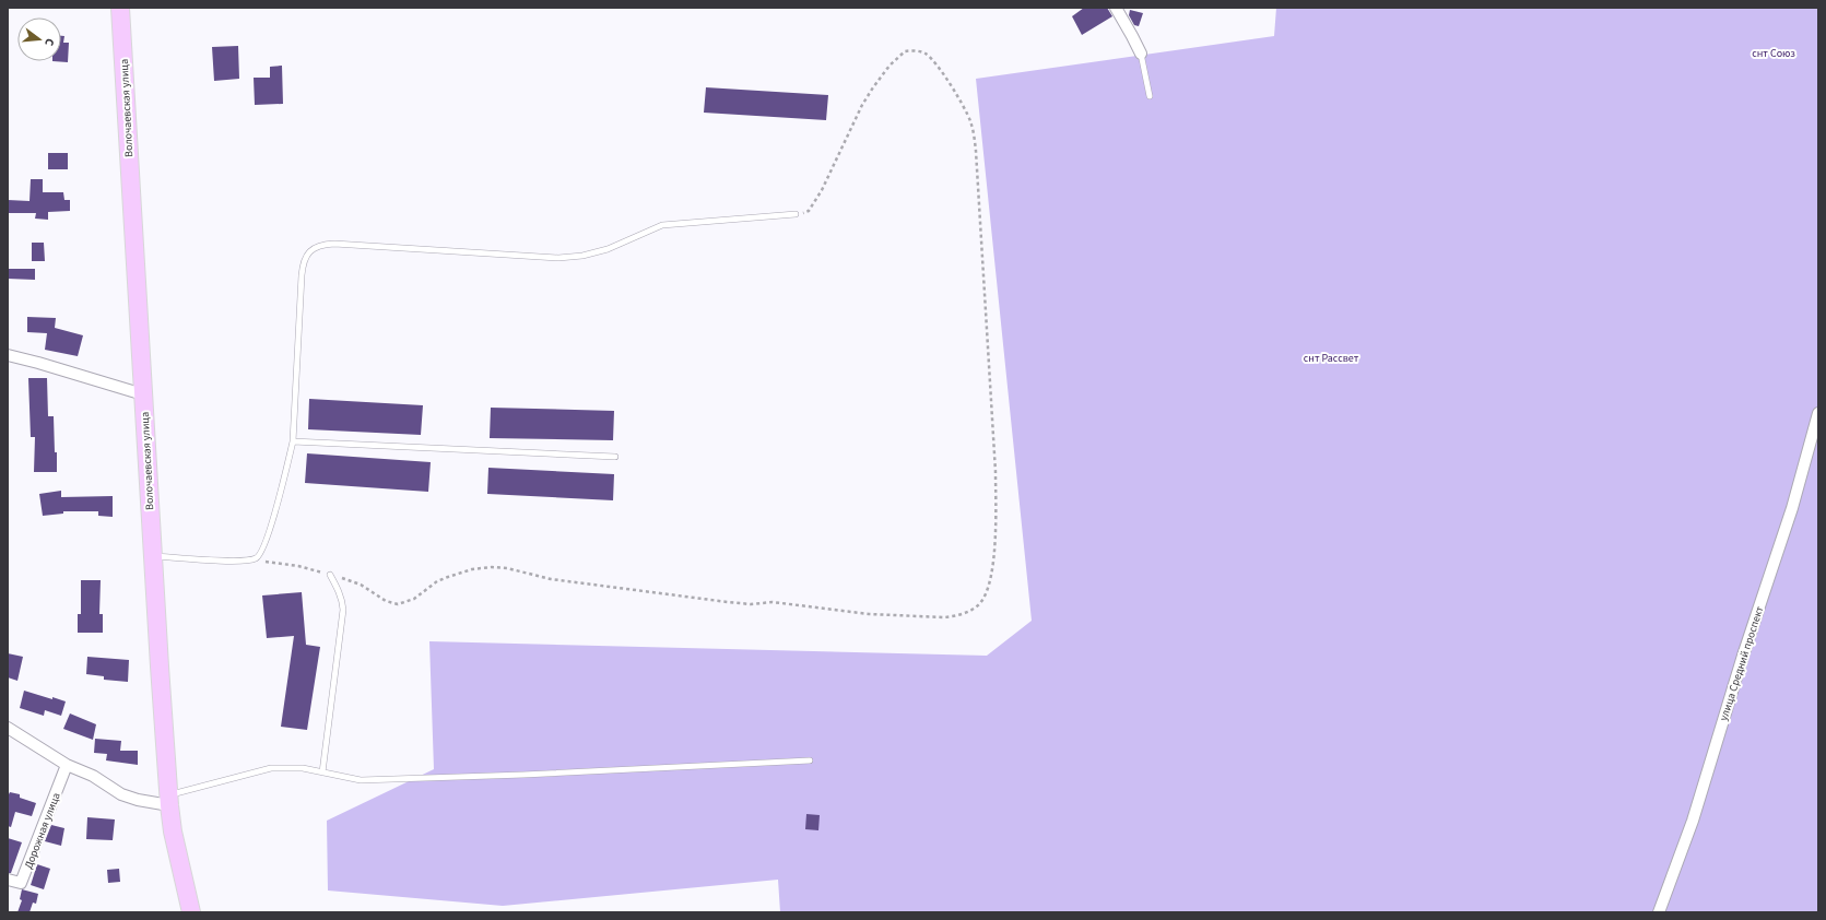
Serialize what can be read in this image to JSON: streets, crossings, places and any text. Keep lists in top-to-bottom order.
{
  "streets": {
    "main road": ["Волочаевская улица"],
    "street": ["улица Средний проспект", "Дорожная улица"]
  },
  "parks": ["снт Союз", "снт Рассвет"],
  "north": "right"
}
